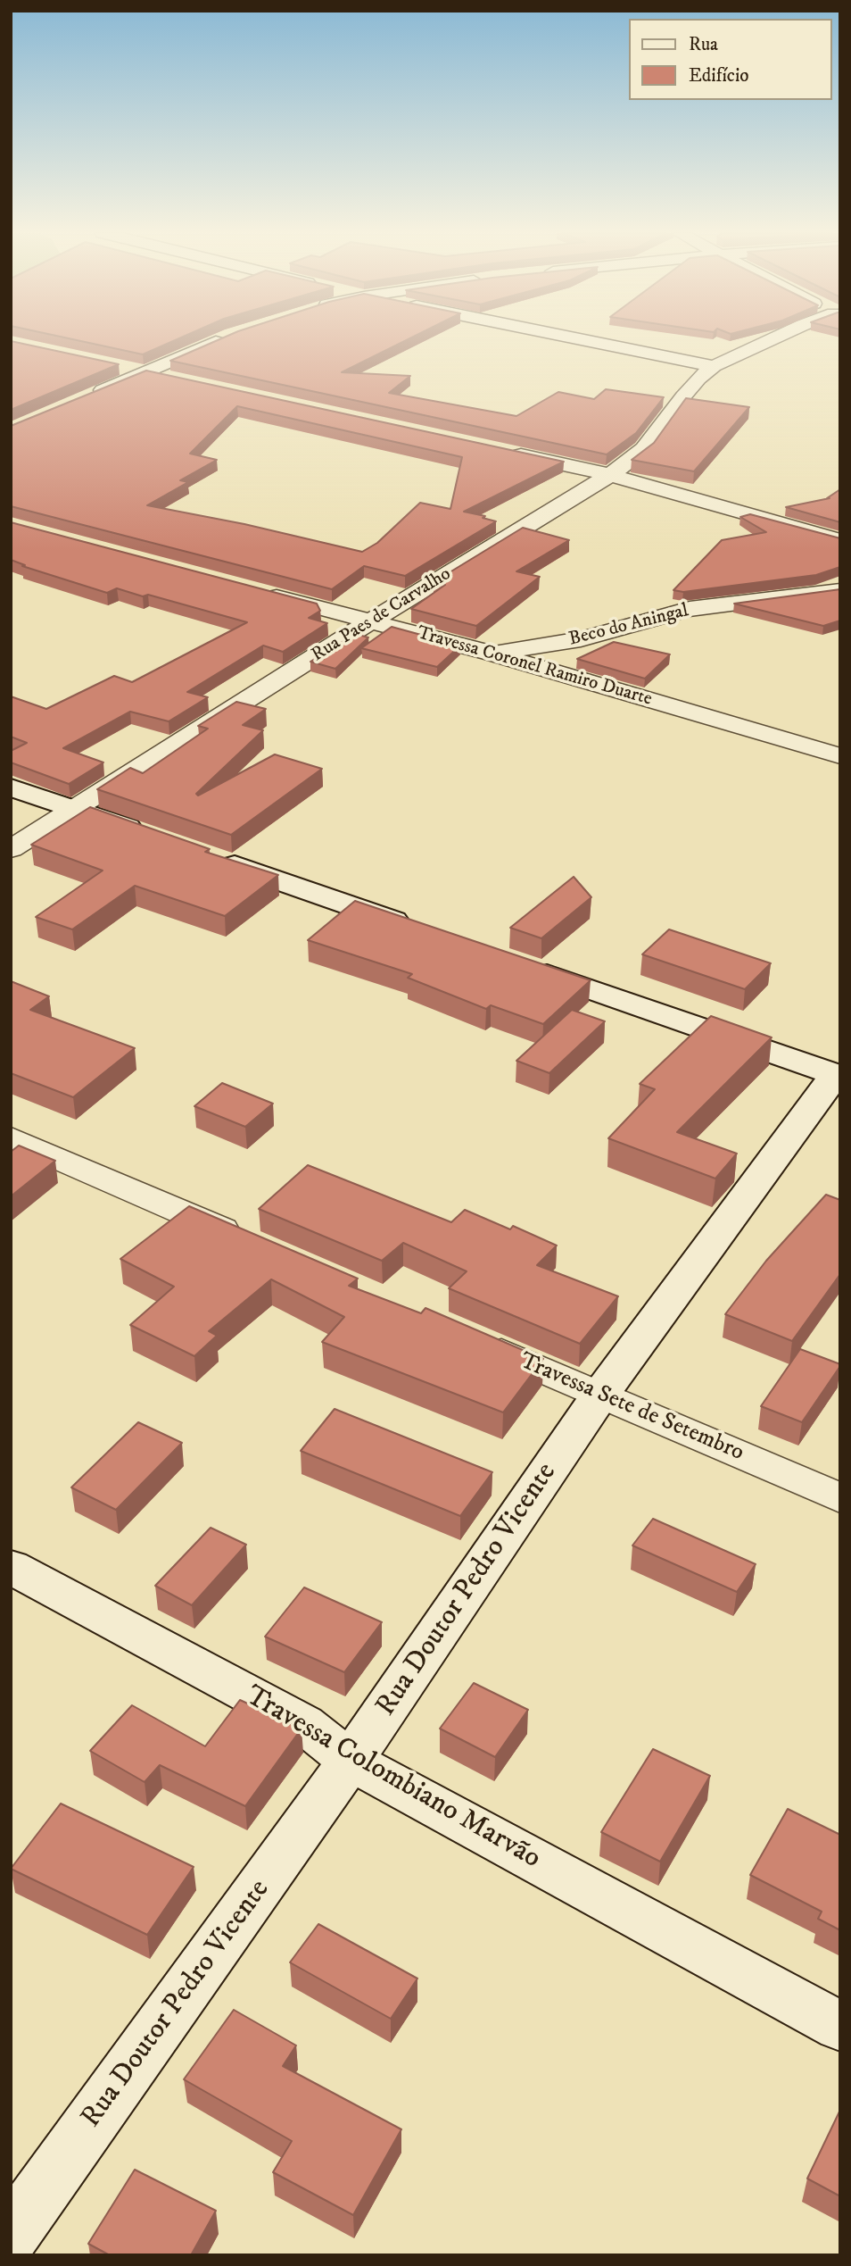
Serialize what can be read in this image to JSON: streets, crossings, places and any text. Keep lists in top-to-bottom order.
{
  "streets": {
    "street": [
      "Rua Paes de Carvalho",
      "Beco do Aningal",
      "Travessa Coronel Ramiro Duarte",
      "Travessa Sete de Setembro",
      "Rua Doutor Pedro Vicente",
      "Travessa Colombiano Marvão"
    ]
  },
  "crossings": [
    ["Rua Paes de Carvalho", "Travessa Coronel Ramiro Duarte"],
    ["Beco do Aningal", "Travessa Coronel Ramiro Duarte"],
    ["Travessa Sete de Setembro", "Rua Doutor Pedro Vicente"],
    ["Rua Doutor Pedro Vicente", "Travessa Colombiano Marvão"]
  ],
  "legend": ["Rua", "Edifício"]
}
